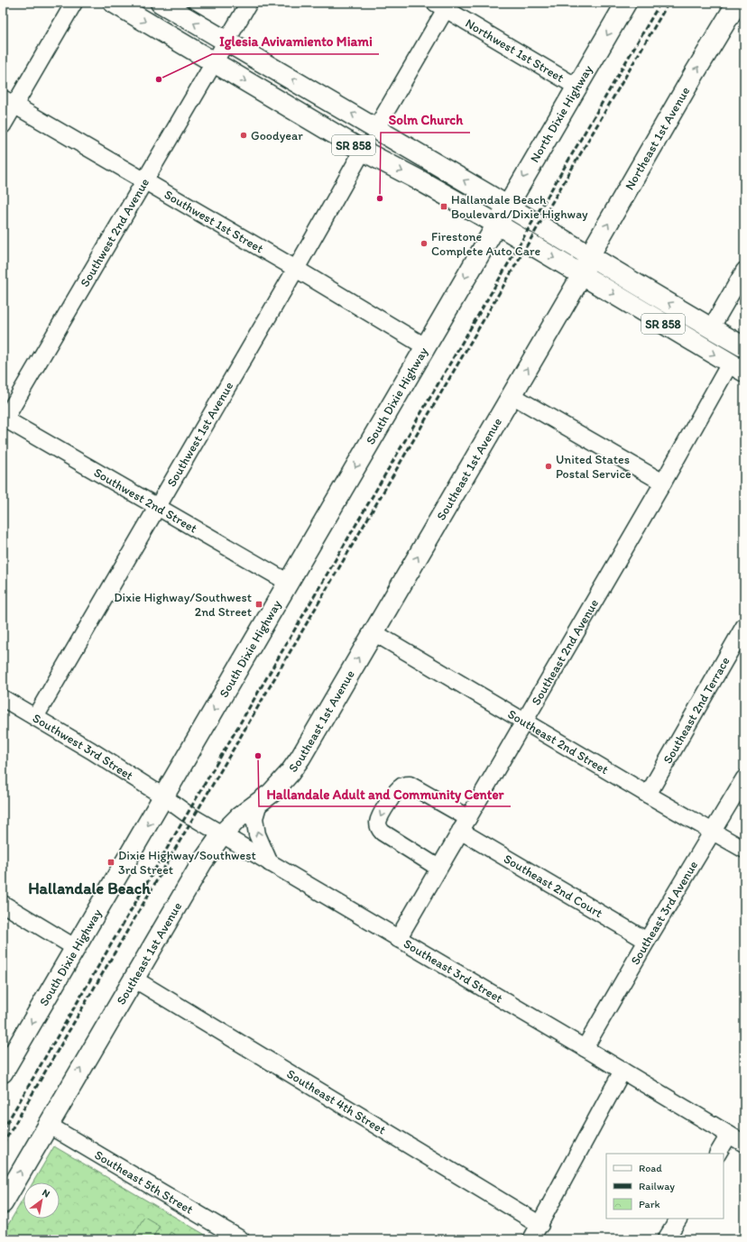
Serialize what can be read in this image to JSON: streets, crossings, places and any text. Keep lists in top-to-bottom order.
{
  "streets": {
    "main road": [
      "North Dixie Highway",
      "Northeast 1st Avenue",
      "SR 858",
      "South Dixie Highway",
      "Southeast 1st Avenue"
    ],
    "street": [
      "Northwest 1st Street",
      "Southwest 1st Street",
      "Southwest 2nd Avenue",
      "Southwest 1st Avenue",
      "Southwest 2nd Street",
      "Southeast 2nd Avenue",
      "Southeast 2nd Terrace",
      "Southeast 2nd Street",
      "Southwest 3rd Street",
      "Southeast 2nd Court",
      "Southeast 3rd Avenue",
      "Southeast 3rd Street",
      "Southeast 4th Street",
      "Southeast 5th Street"
    ]
  },
  "crossings": [
    ["Northwest 1st Street", "North Dixie Highway"],
    ["North Dixie Highway", "SR 858"],
    ["North Dixie Highway", "South Dixie Highway"],
    ["Northeast 1st Avenue", "SR 858"],
    ["Northeast 1st Avenue", "Southeast 1st Avenue"],
    ["SR 858", "Southwest 2nd Avenue"],
    ["SR 858", "South Dixie Highway"],
    ["SR 858", "Southwest 1st Avenue"],
    ["SR 858", "Southeast 1st Avenue"],
    ["SR 858", "Southeast 2nd Avenue"],
    ["Southwest 1st Street", "Southwest 2nd Avenue"],
    ["Southwest 1st Street", "South Dixie Highway"],
    ["Southwest 1st Street", "Southwest 1st Avenue"],
    ["Southwest 2nd Avenue", "Southwest 2nd Street"],
    ["South Dixie Highway", "Southwest 2nd Street"],
    ["South Dixie Highway", "Southwest 3rd Street"],
    ["South Dixie Highway", "Southeast 3rd Street"],
    ["Southwest 1st Avenue", "Southwest 2nd Street"],
    ["Southwest 1st Avenue", "Southwest 3rd Street"],
    ["Southeast 1st Avenue", "Southeast 2nd Street"],
    ["Southeast 1st Avenue", "Southeast 3rd Street"],
    ["Southeast 1st Avenue", "Southeast 4th Street"],
    ["Southeast 1st Avenue", "Southeast 5th Street"],
    ["Southeast 2nd Avenue", "Southeast 2nd Street"],
    ["Southeast 2nd Avenue", "Southeast 2nd Court"],
    ["Southeast 2nd Avenue", "Southeast 3rd Street"],
    ["Southeast 2nd Terrace", "Southeast 2nd Street"],
    ["Southeast 2nd Street", "Southeast 3rd Avenue"],
    ["Southwest 3rd Street", "Southeast 3rd Street"],
    ["Southeast 2nd Court", "Southeast 3rd Avenue"],
    ["Southeast 3rd Avenue", "Southeast 3rd Street"]
  ],
  "one_way": [
    "North Dixie Highway",
    "Northeast 1st Avenue",
    "South Dixie Highway",
    "Southeast 1st Avenue"
  ],
  "districts": ["Hallandale Beach"],
  "places": {
    "other": [
      "Iglesia Avivamiento Miami",
      "Goodyear",
      "Solm Church",
      "Firestone Complete Auto Care",
      "United States Postal Service",
      "Hallandale Adult and Community Center"
    ],
    "transit": ["Hallandale Beach Boulevard/Dixie Highway", "Dixie Highway/Southwest 2nd Street", "Dixie Highway/Southwest 3rd Street"]
  },
  "legend": ["Road", "Railway", "Park"],
  "north": "top right"
}
